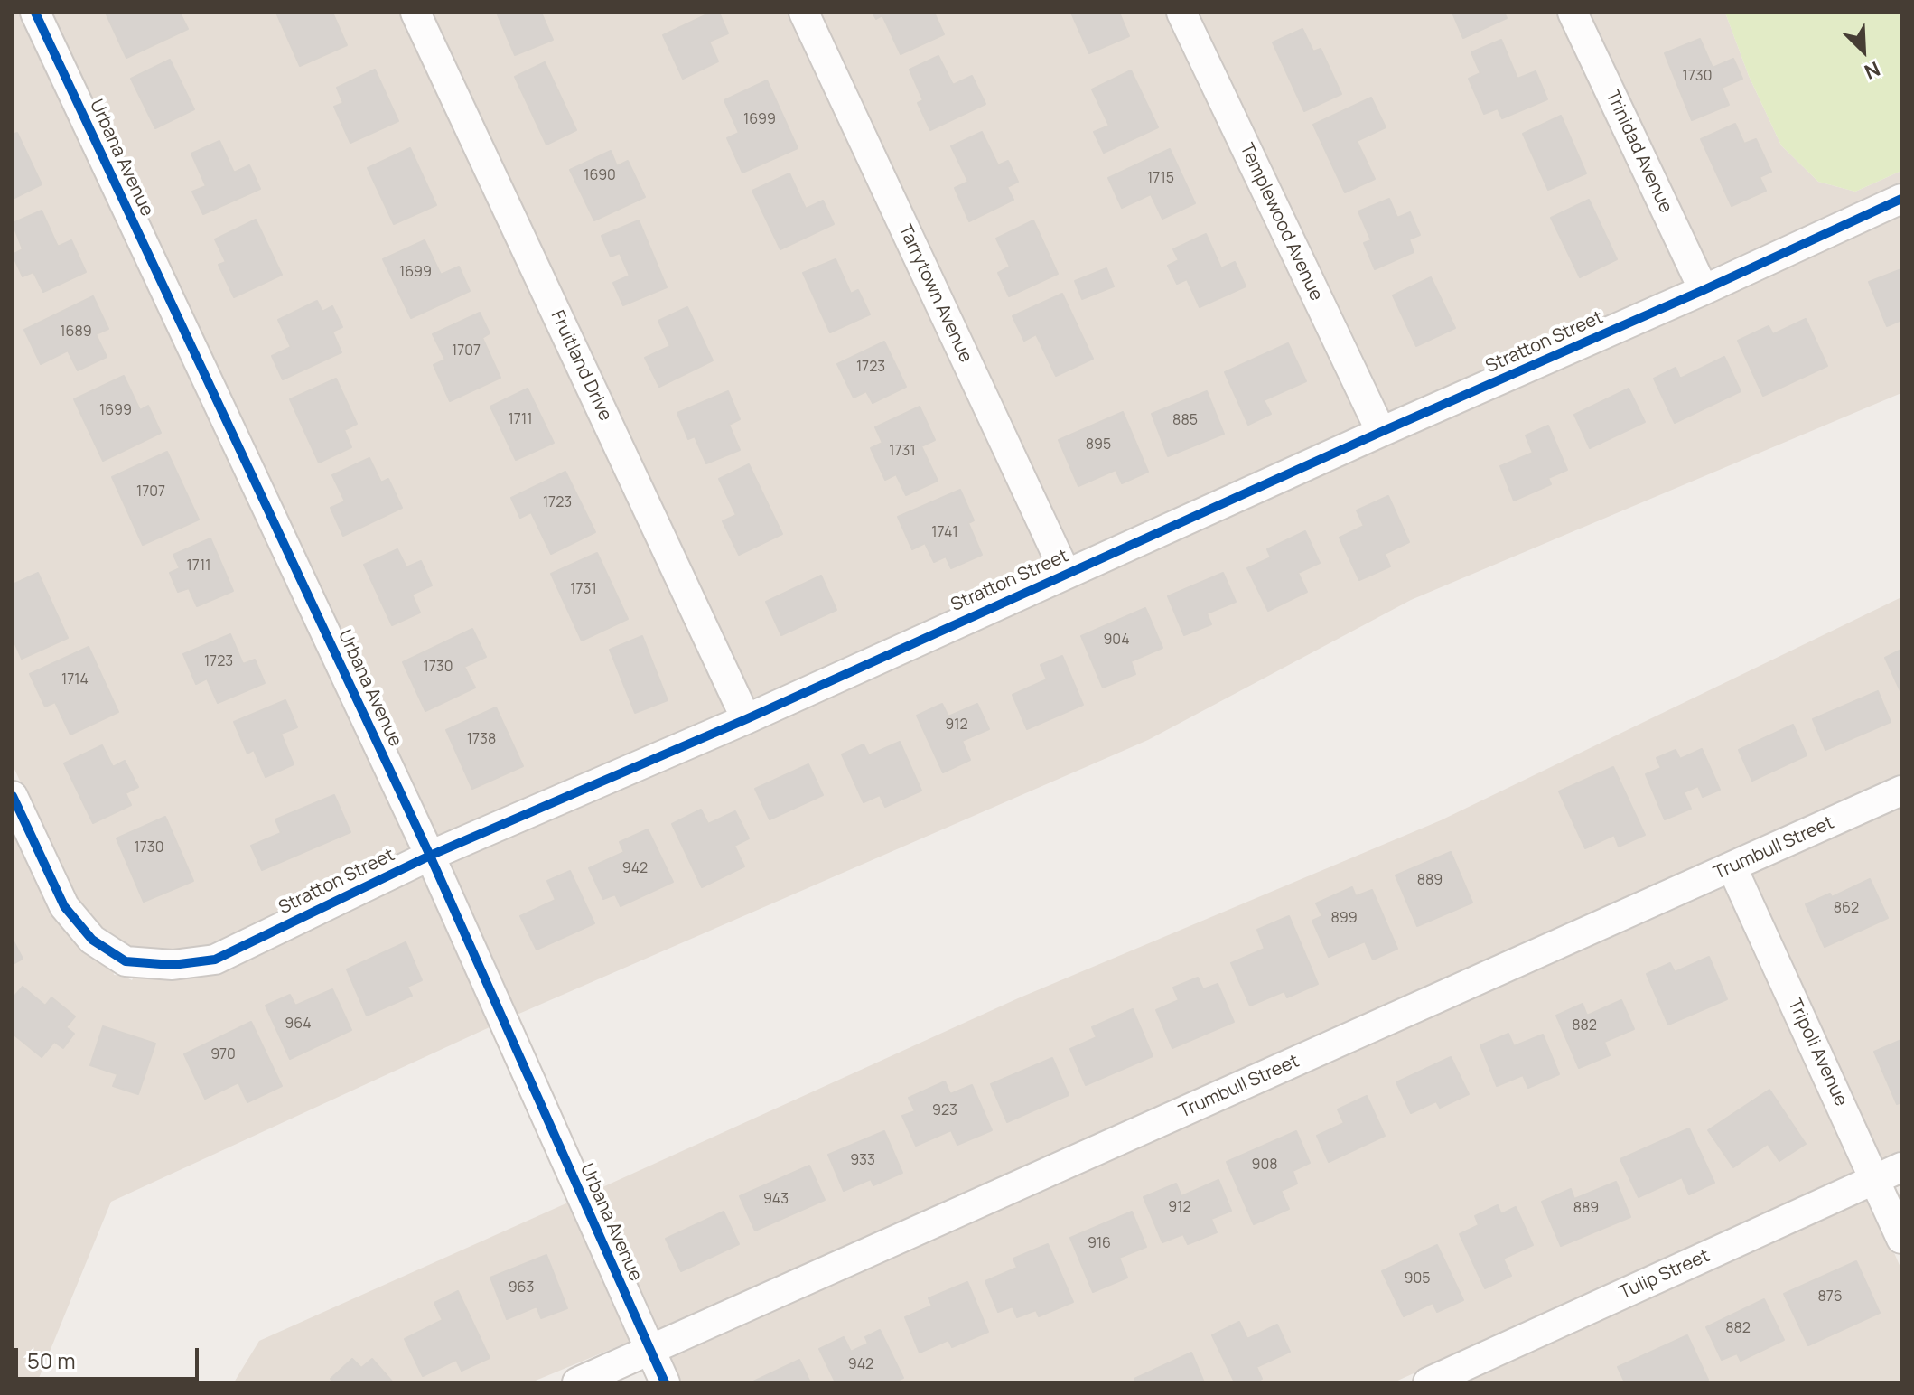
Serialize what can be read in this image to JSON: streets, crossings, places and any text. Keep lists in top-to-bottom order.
{
  "streets": {
    "street": [
      "Trinidad Avenue",
      "Urbana Avenue",
      "Templewood Avenue",
      "Tarrytown Avenue",
      "Stratton Street",
      "Fruitland Drive",
      "Trumbull Street",
      "Tripoli Avenue",
      "Tulip Street"
    ]
  },
  "crossings": [
    ["Trinidad Avenue", "Stratton Street"],
    ["Urbana Avenue", "Stratton Street"],
    ["Urbana Avenue", "Trumbull Street"],
    ["Templewood Avenue", "Stratton Street"],
    ["Tarrytown Avenue", "Stratton Street"],
    ["Stratton Street", "Fruitland Drive"],
    ["Trumbull Street", "Tripoli Avenue"],
    ["Tripoli Avenue", "Tulip Street"]
  ],
  "house_numbers": [
    "1730",
    "1699",
    "1690",
    "1715",
    "1699",
    "1689",
    "1707",
    "1723",
    "1699",
    "1711",
    "885",
    "895",
    "1731",
    "1707",
    "1723",
    "1741",
    "1711",
    "1731",
    "904",
    "1723",
    "1730",
    "1714",
    "912",
    "1738",
    "1730",
    "942",
    "889",
    "862",
    "899",
    "964",
    "882",
    "970",
    "923",
    "933",
    "908",
    "943",
    "912",
    "889",
    "916",
    "905",
    "963",
    "876",
    "882",
    "942"
  ],
  "scale_bar": "50 m",
  "north": "bottom right"
}
